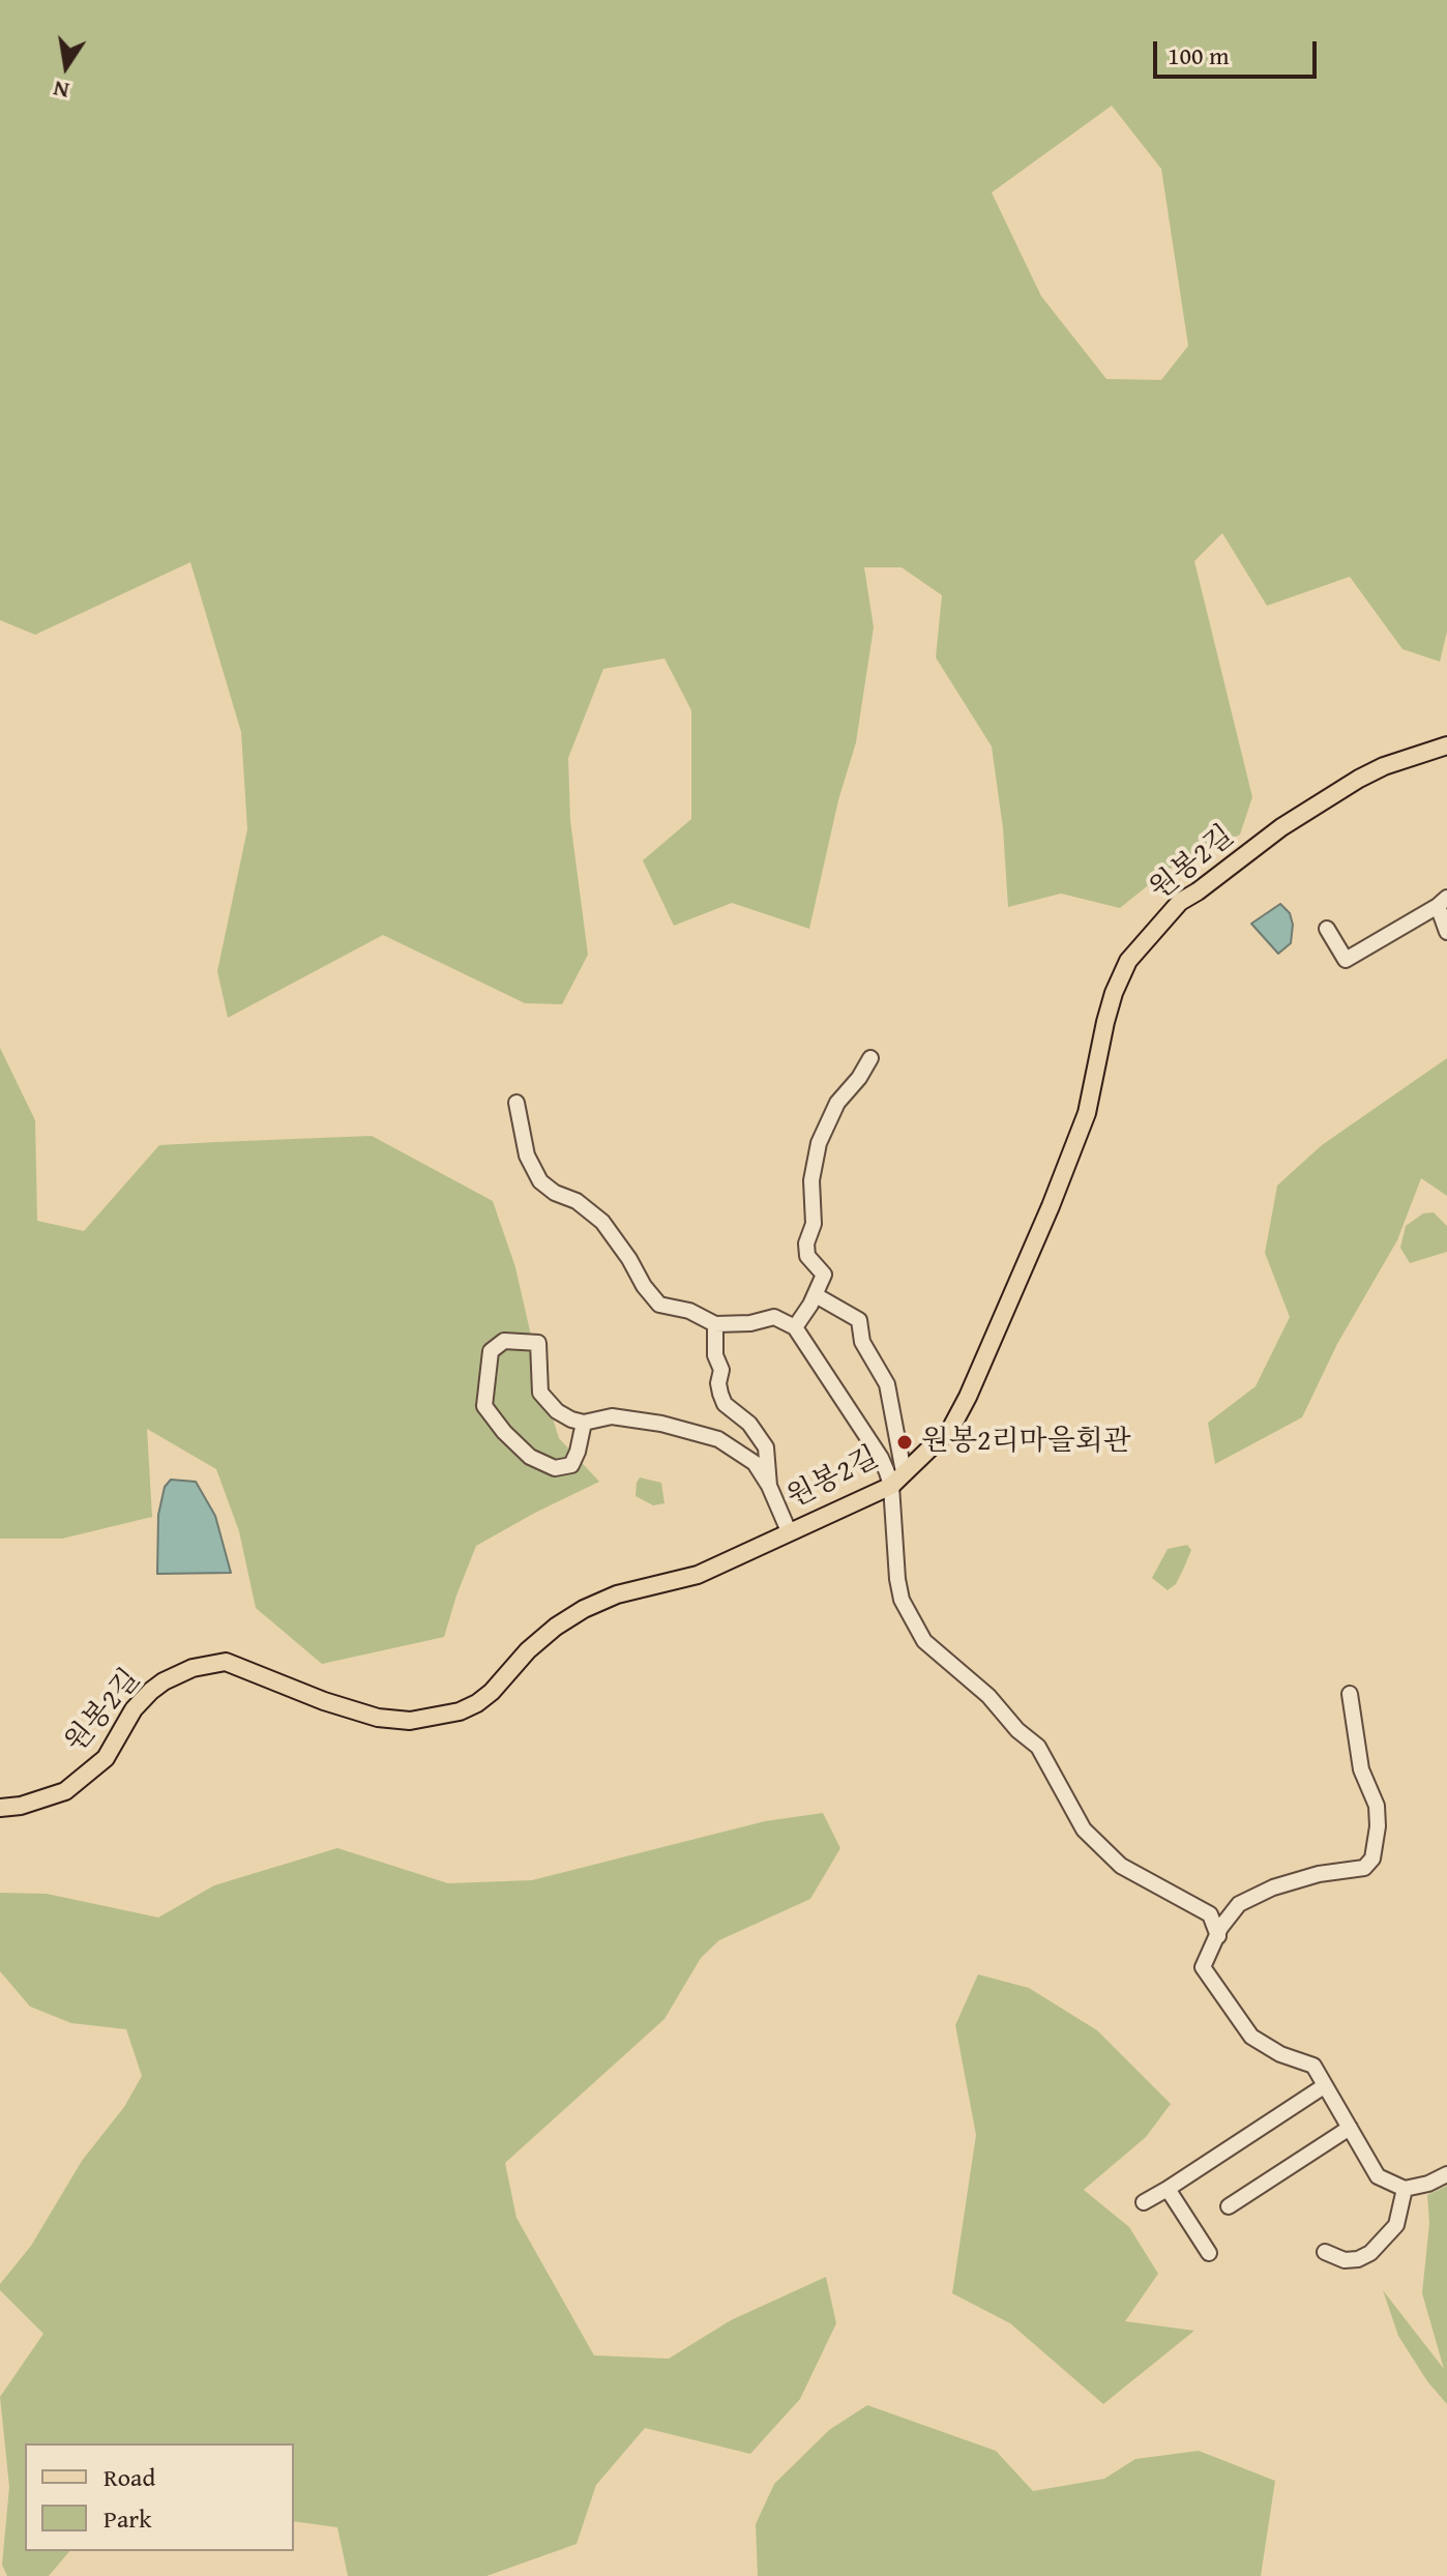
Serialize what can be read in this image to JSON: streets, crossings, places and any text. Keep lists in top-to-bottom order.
{
  "streets": {
    "main road": ["원봉2길"]
  },
  "places": ["원봉2리마을회관"],
  "legend": ["Road", "Park"],
  "scale_bar": "100 m",
  "north": "bottom"
}
